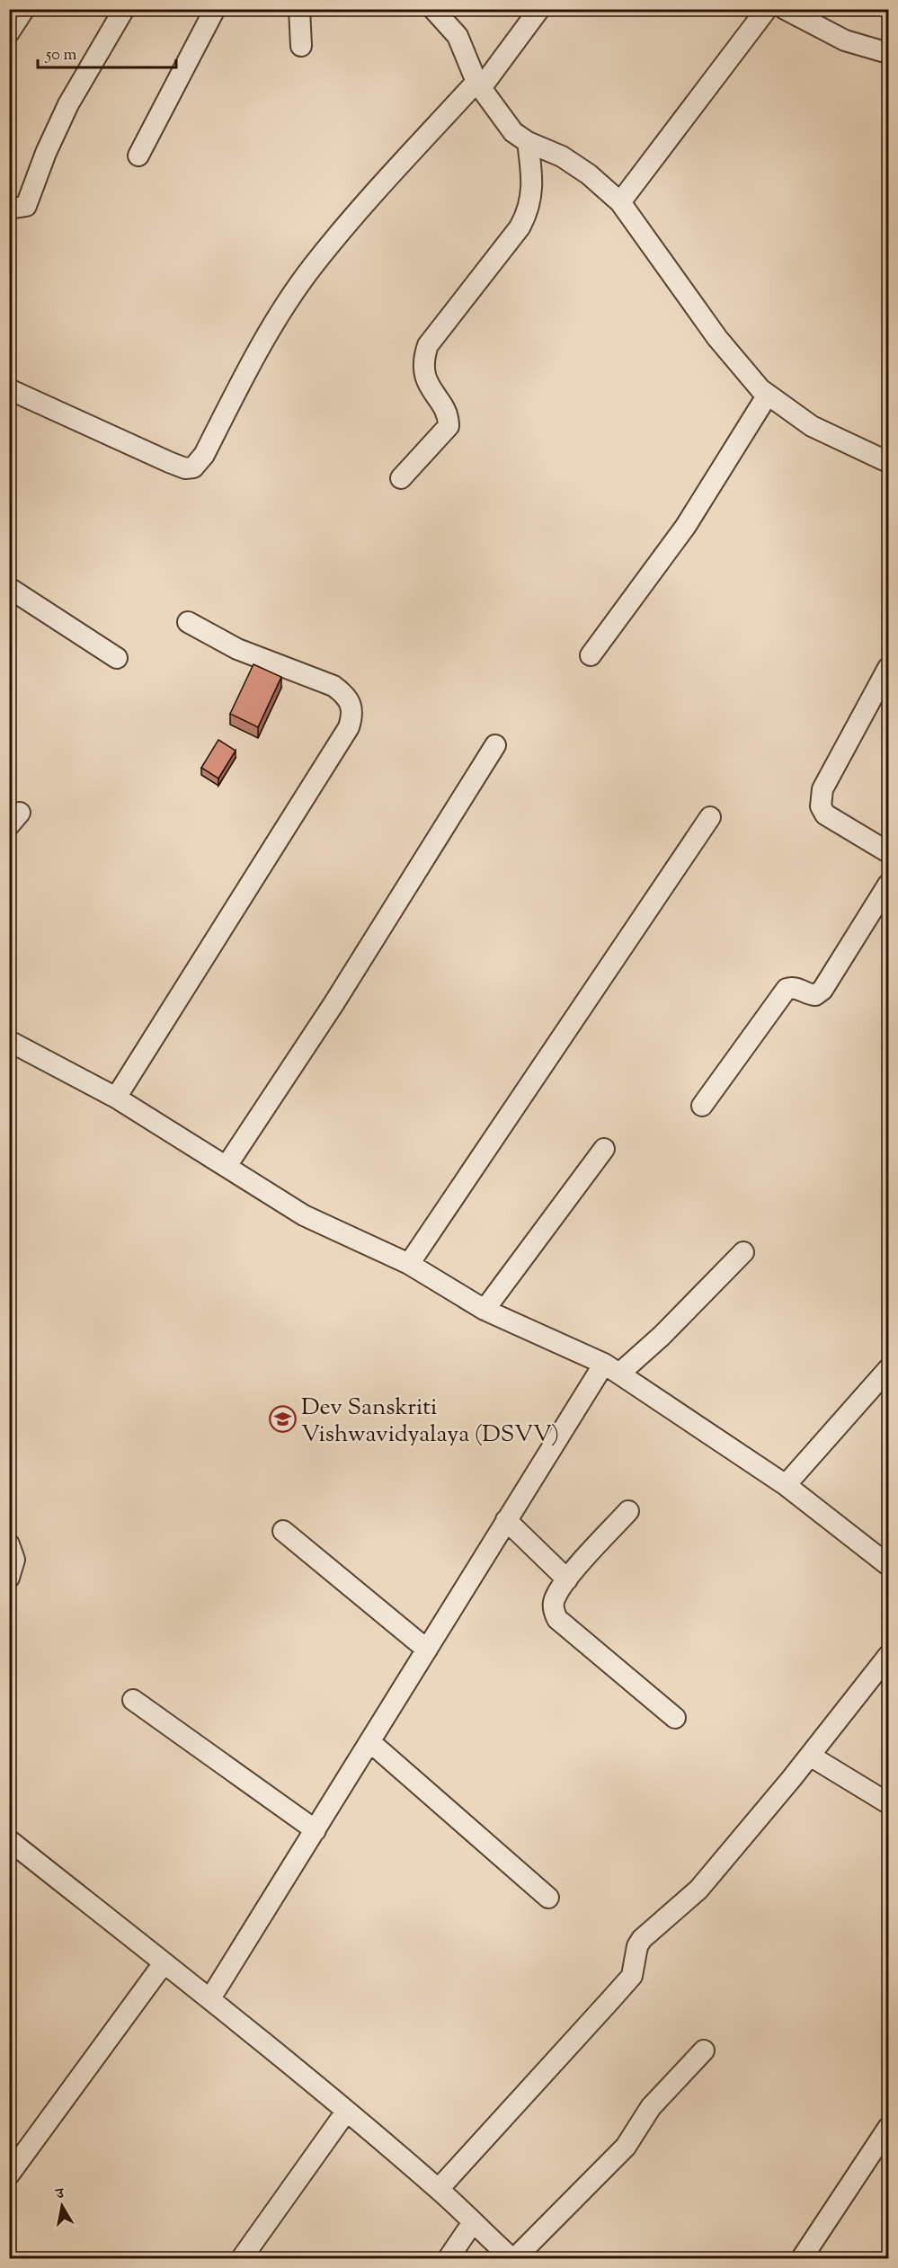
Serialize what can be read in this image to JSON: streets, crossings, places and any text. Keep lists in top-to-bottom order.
{
  "places": {
    "school or university": ["Dev Sanskriti Vishwavidyalaya (DSVV)"]
  },
  "scale_bar": "50 m",
  "north": "top"
}
